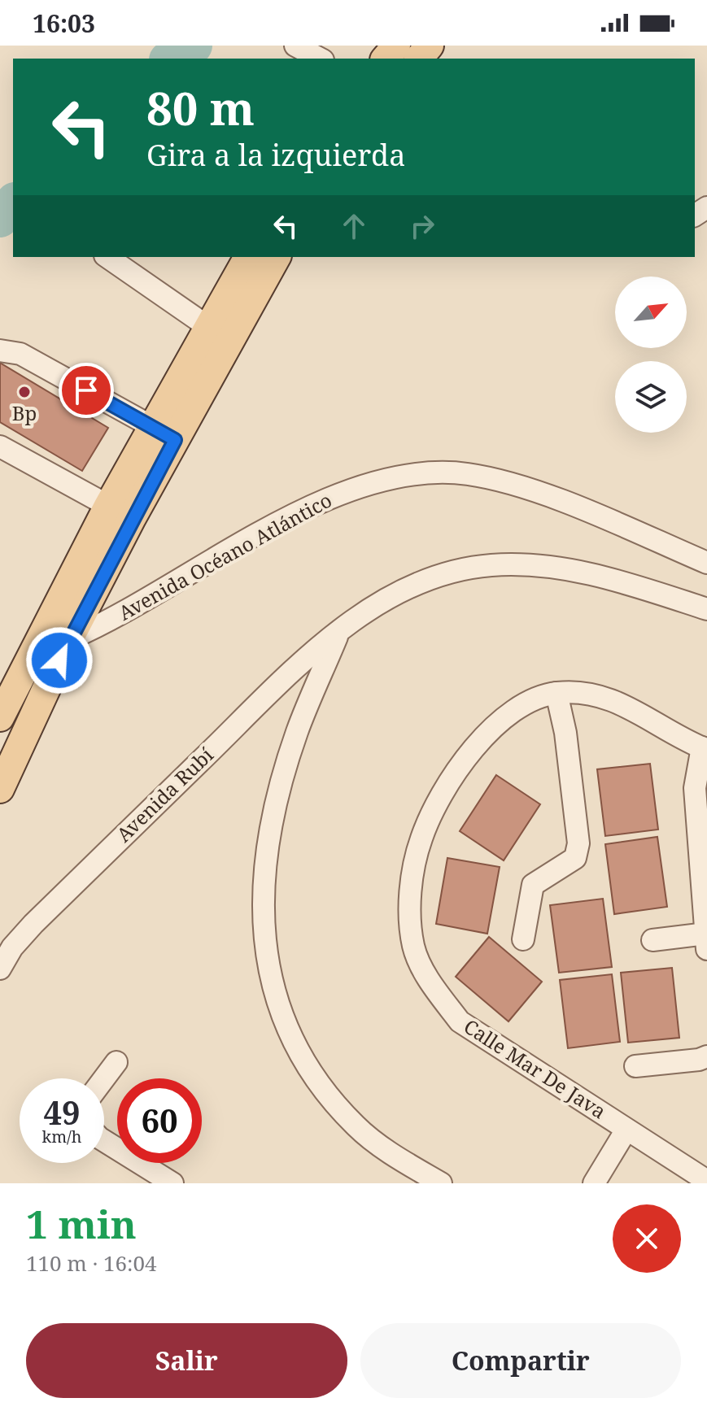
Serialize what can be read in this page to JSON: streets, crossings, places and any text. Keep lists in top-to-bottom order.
{
  "streets": {
    "street": ["Avenida Océano Atlántico", "Avenida Rubí", "Calle Mar De Java"]
  },
  "places": ["Bp"],
  "north": "top right",
  "page": {
    "status": "16:03",
    "turn": ["80 m", "Gira a la izquierda"],
    "speed": "49 km/h",
    "limit": "60",
    "heading": ["1 min", "110 m · 16:04"],
    "buttons": ["Salir", "Compartir"]
  }
}
